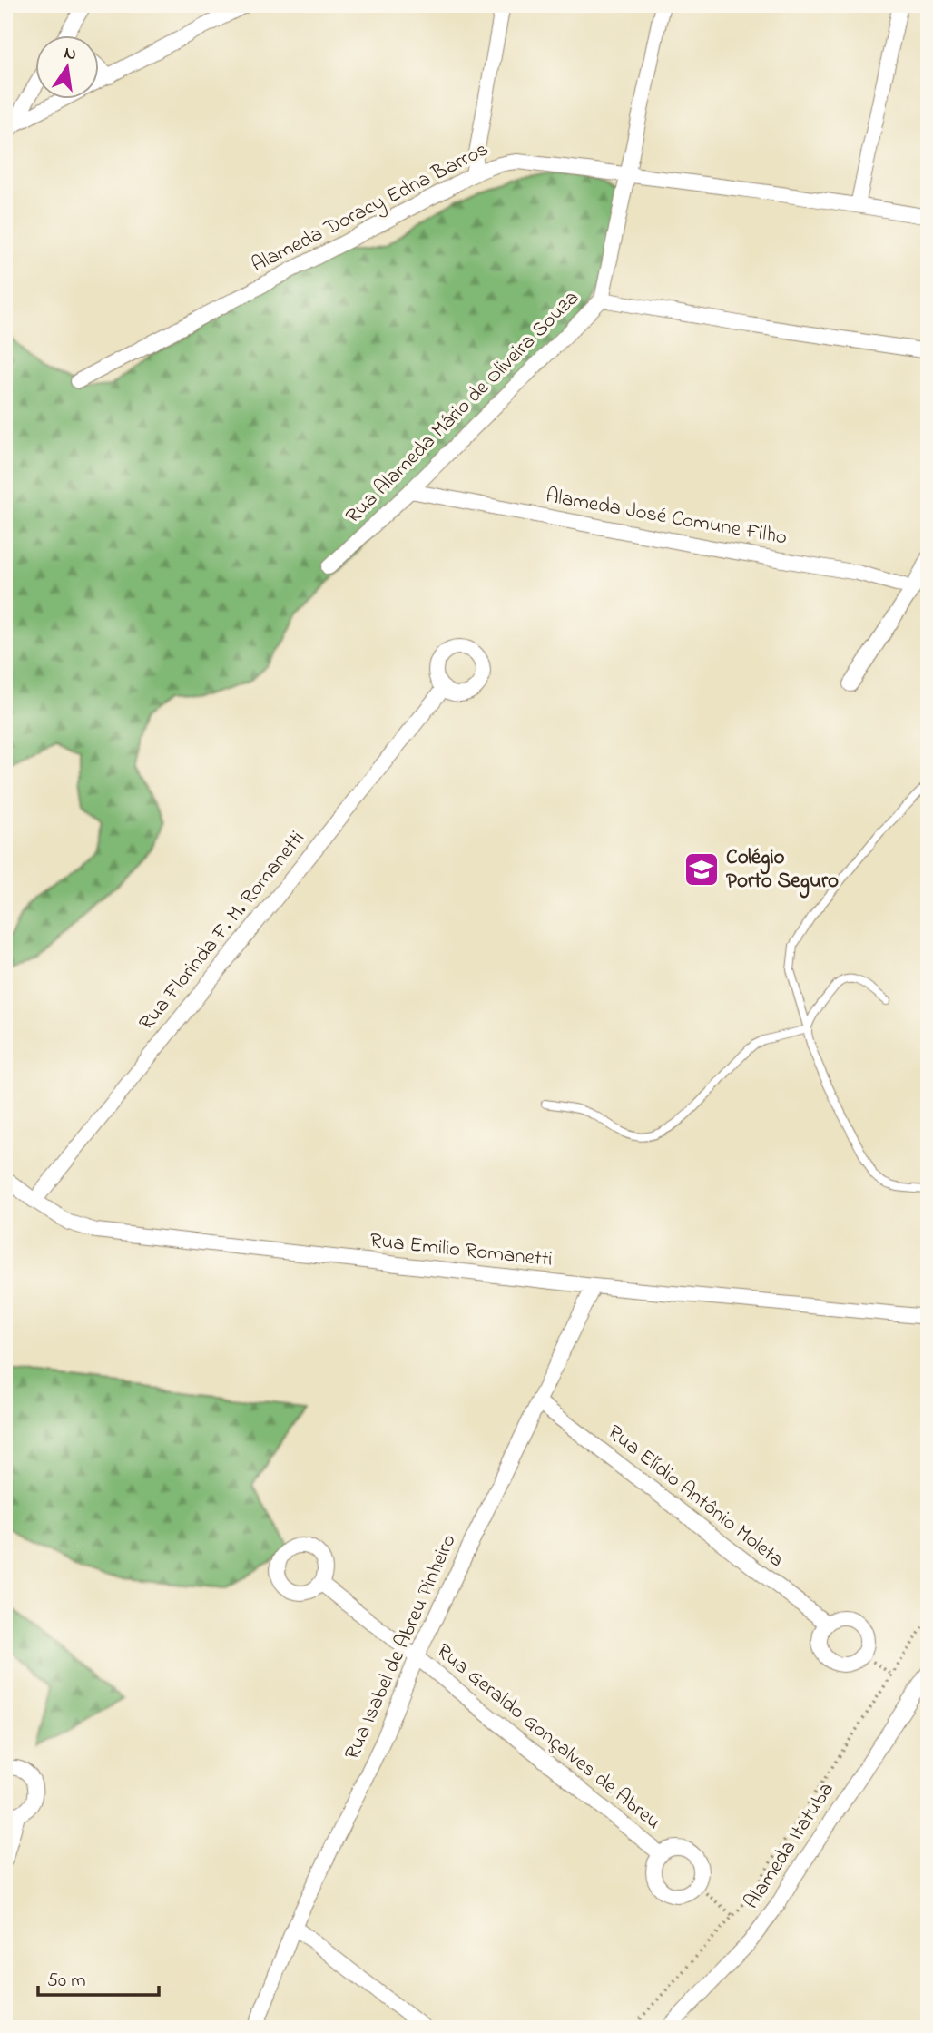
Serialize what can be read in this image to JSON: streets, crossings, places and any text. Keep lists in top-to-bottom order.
{
  "streets": {
    "street": [
      "Alameda Doracy Edna Barros",
      "Rua Alameda Mário de Oliveira Souza",
      "Alameda José Comune Filho",
      "Rua Florinda F. M. Romanetti",
      "Rua Emilio Romanetti",
      "Rua Elídio Antônio Moleta",
      "Rua Isabel de Abreu Pinheiro",
      "Rua Geraldo Gonçalves de Abreu",
      "Alameda Itatuba"
    ]
  },
  "crossings": [
    ["Alameda Doracy Edna Barros", "Rua Alameda Mário de Oliveira Souza"],
    ["Rua Alameda Mário de Oliveira Souza", "Alameda José Comune Filho"],
    ["Rua Florinda F. M. Romanetti", "Rua Emilio Romanetti"],
    ["Rua Emilio Romanetti", "Rua Isabel de Abreu Pinheiro"],
    ["Rua Elídio Antônio Moleta", "Rua Isabel de Abreu Pinheiro"],
    ["Rua Isabel de Abreu Pinheiro", "Rua Geraldo Gonçalves de Abreu"]
  ],
  "places": {
    "school or university": ["Colégio Porto Seguro"]
  },
  "scale_bar": "50 m",
  "north": "top"
}
